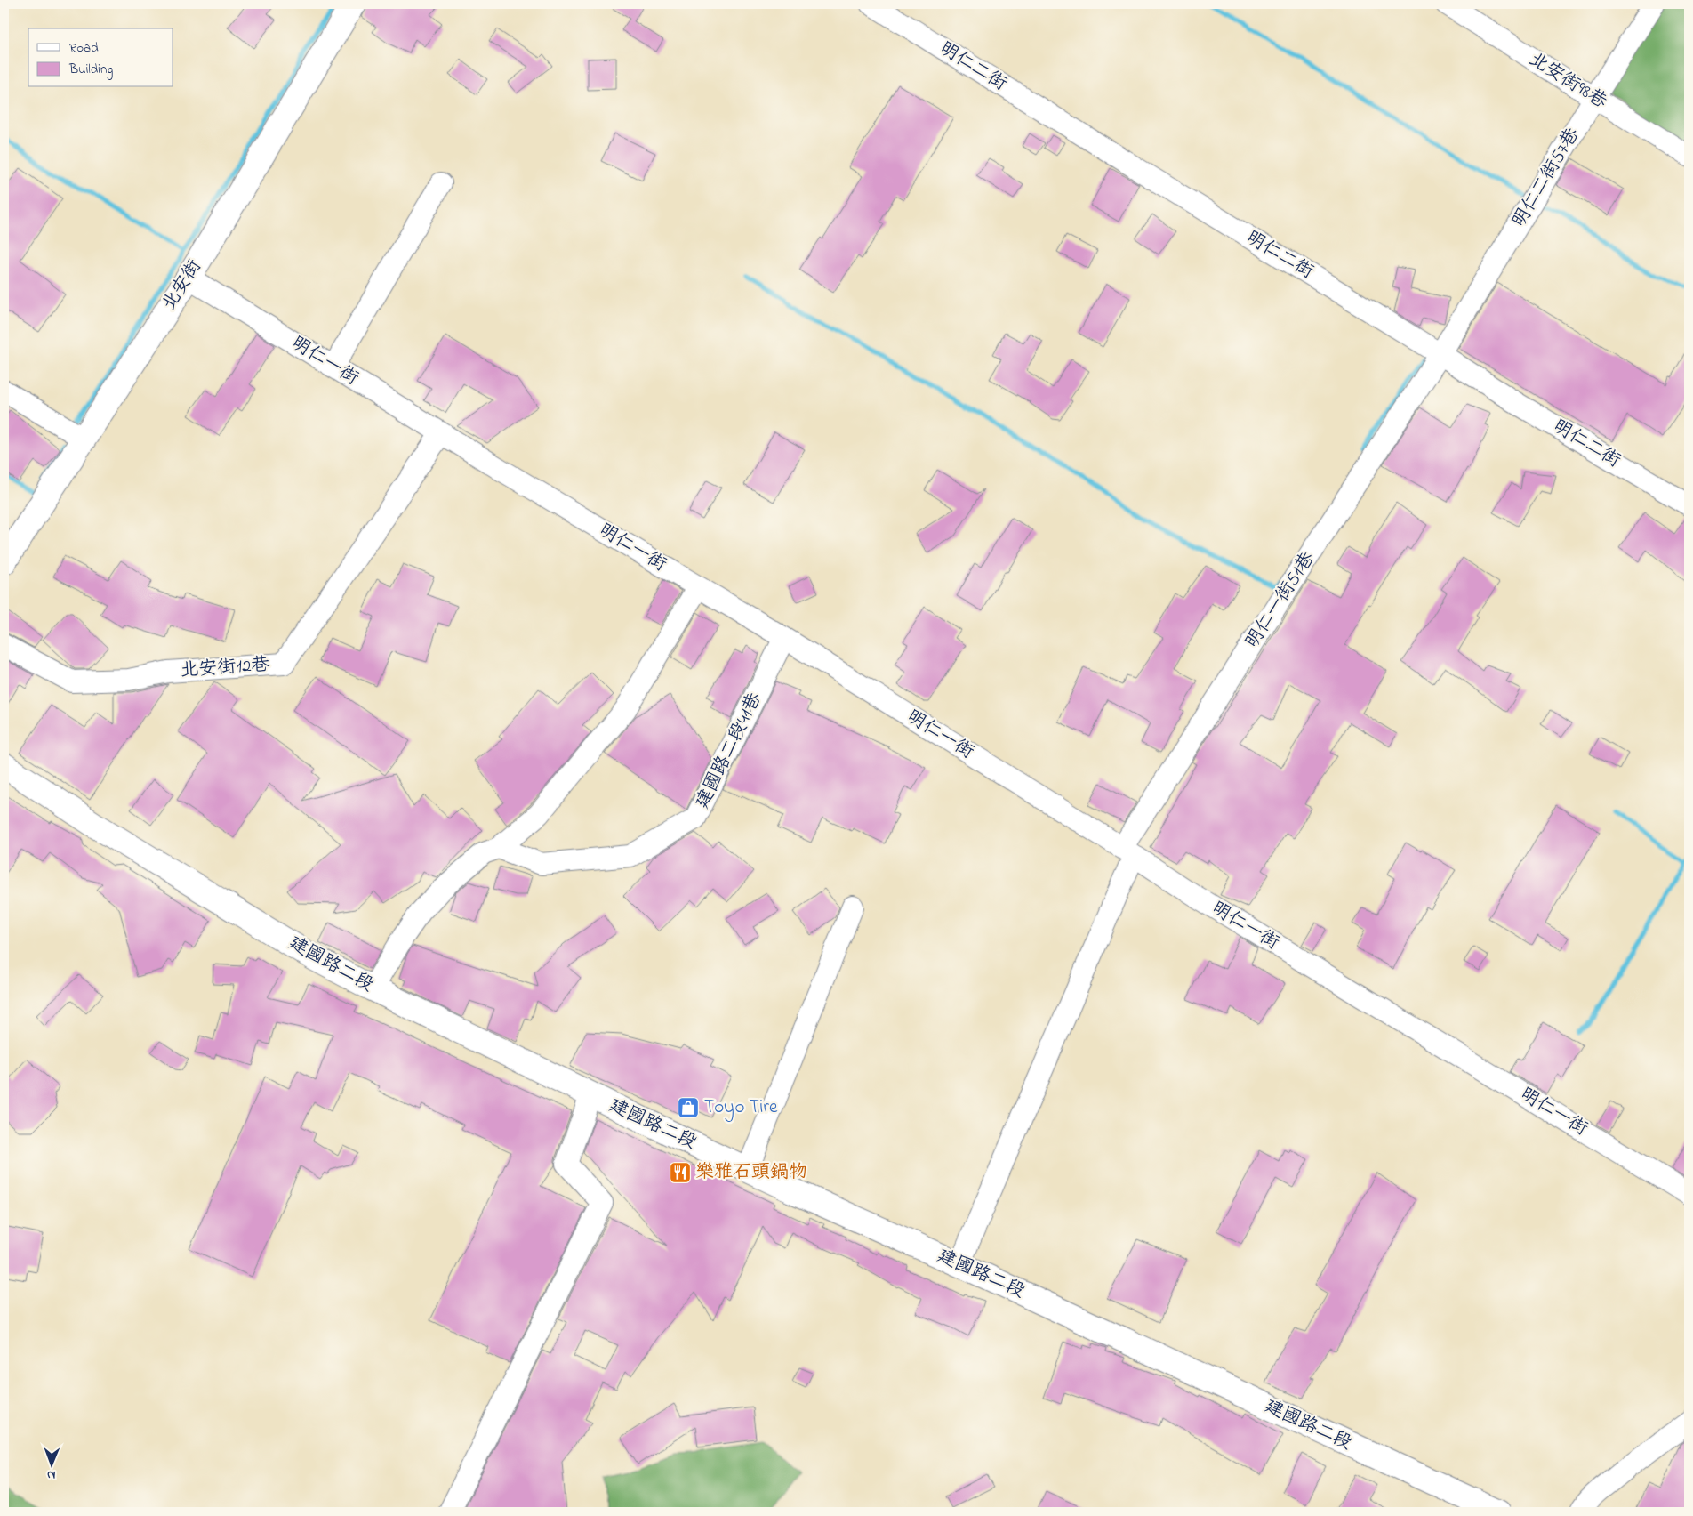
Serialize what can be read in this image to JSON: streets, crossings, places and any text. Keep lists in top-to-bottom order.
{
  "streets": {
    "street": [
      "明仁二街",
      "北安街98巷",
      "明仁二街57巷",
      "北安街",
      "明仁一街",
      "明仁一街51巷",
      "北安街12巷",
      "建國路二段41巷",
      "建國路二段"
    ]
  },
  "crossings": [
    ["明仁二街", "明仁二街57巷"],
    ["明仁二街", "明仁一街51巷"],
    ["北安街98巷", "明仁二街57巷"],
    ["明仁二街57巷", "明仁一街51巷"],
    ["北安街", "明仁一街"],
    ["明仁一街", "明仁一街51巷"],
    ["明仁一街", "北安街12巷"],
    ["明仁一街", "建國路二段41巷"],
    ["明仁一街51巷", "建國路二段"]
  ],
  "places": {
    "shop": ["Toyo Tire"],
    "restaurant": ["樂雅石頭鍋物"]
  },
  "legend": ["Road", "Building"],
  "north": "bottom"
}
